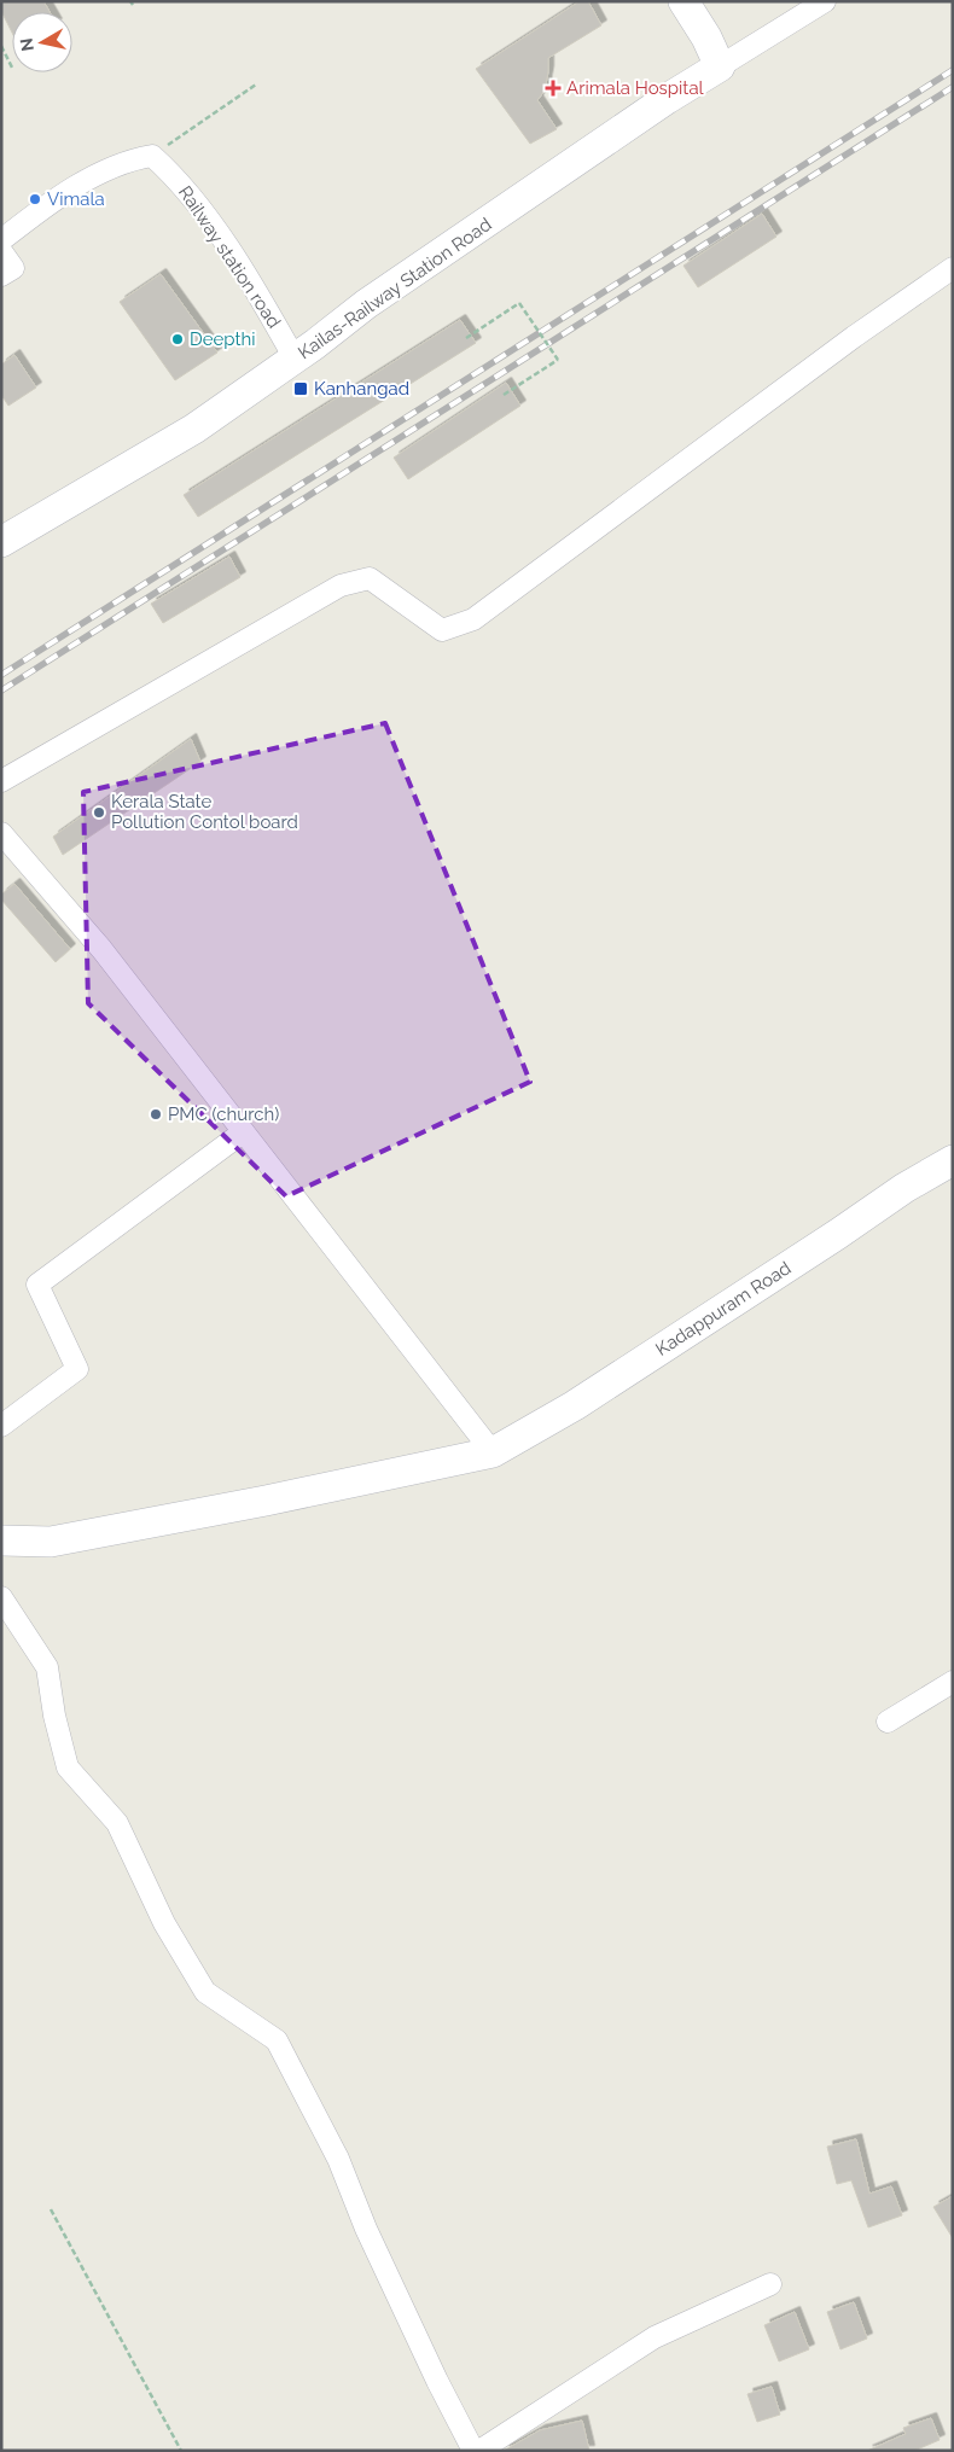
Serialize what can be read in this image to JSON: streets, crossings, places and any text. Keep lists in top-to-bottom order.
{
  "streets": {
    "main road": ["Kailas-Railway Station Road", "Kadappuram Road"],
    "street": ["Railway station road"]
  },
  "crossings": [
    ["Railway station road", "Kailas-Railway Station Road"]
  ],
  "places": {
    "health": ["Arimala Hospital"],
    "other": [
      "Vimala",
      "Deepthi",
      "Kerala State Pollution Contol board",
      "PMC (church)"
    ],
    "transit": ["Kanhangad"]
  },
  "north": "left"
}
